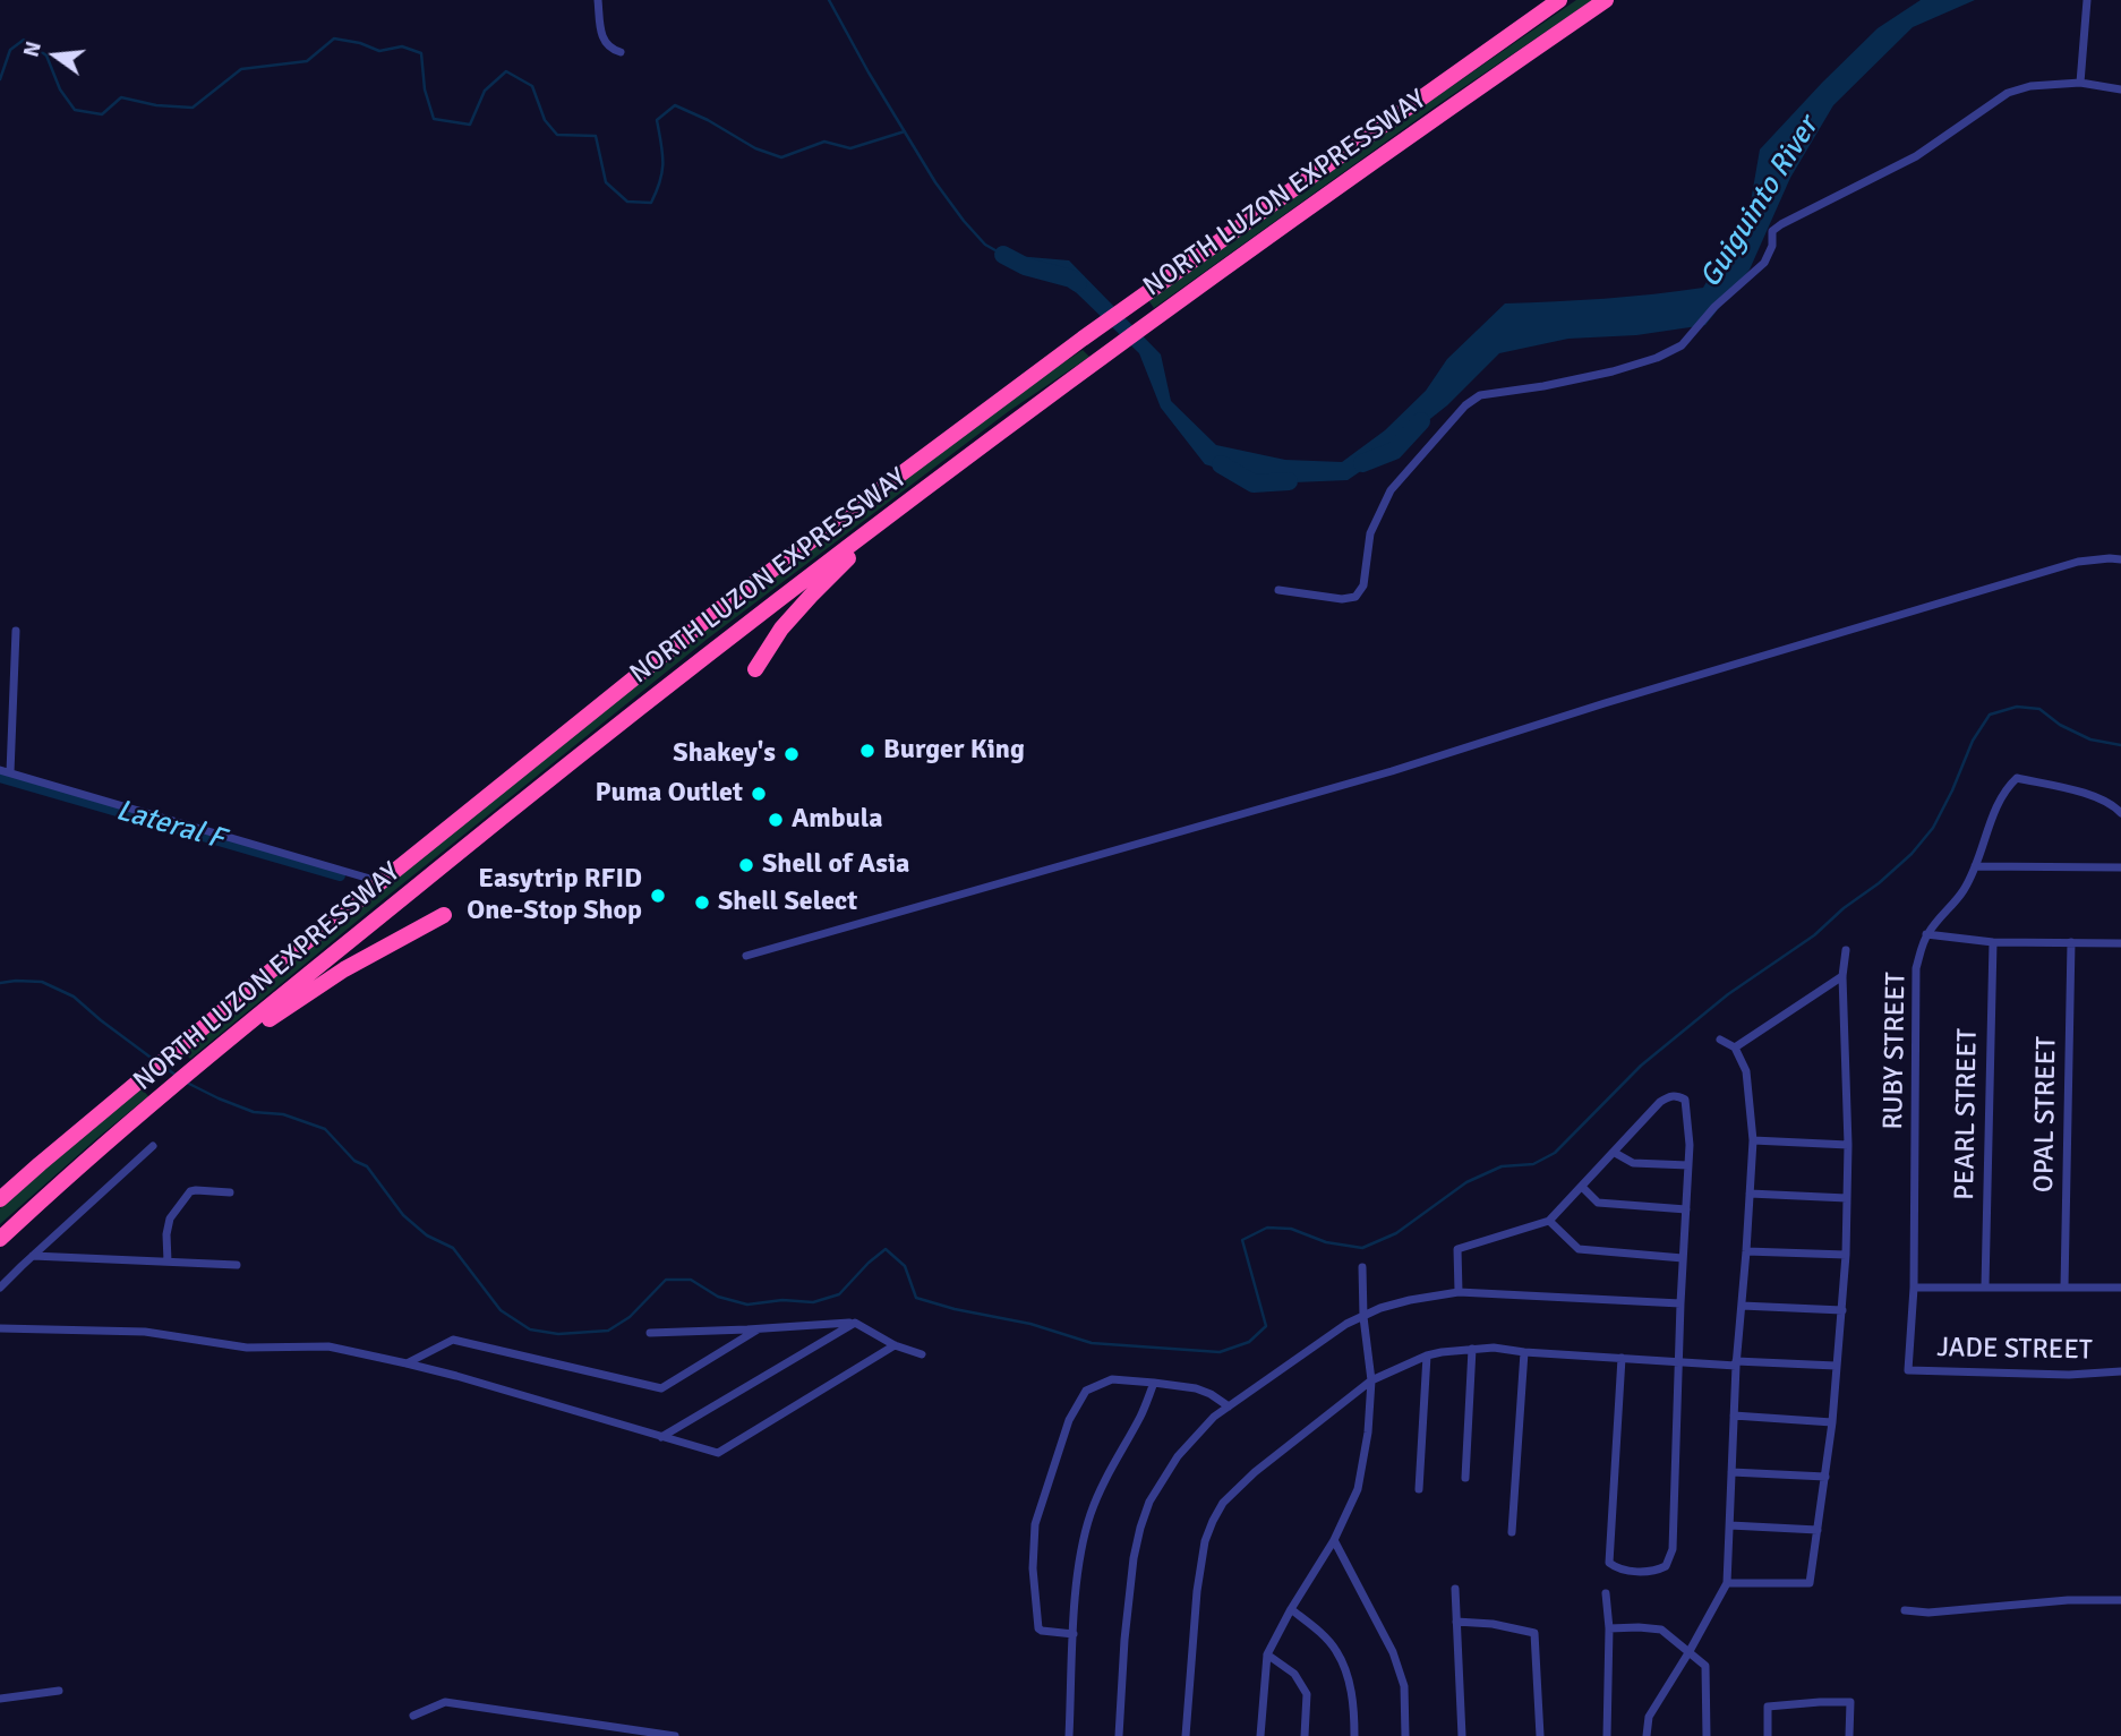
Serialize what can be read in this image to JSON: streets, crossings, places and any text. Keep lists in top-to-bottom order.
{
  "streets": {
    "highway": ["NORTH LUZON EXPRESSWAY"],
    "street": [
      "RUBY STREET",
      "PEARL STREET",
      "OPAL STREET",
      "JADE STREET"
    ]
  },
  "crossings": [
    ["RUBY STREET", "JADE STREET"]
  ],
  "water": ["Guiguinto River", "Lateral F"],
  "places": [
    "Burger King",
    "Shakey's",
    "Puma Outlet",
    "Ambula",
    "Shell of Asia",
    "Easytrip RFID One-Stop Shop",
    "Shell Select"
  ],
  "north": "left"
}
